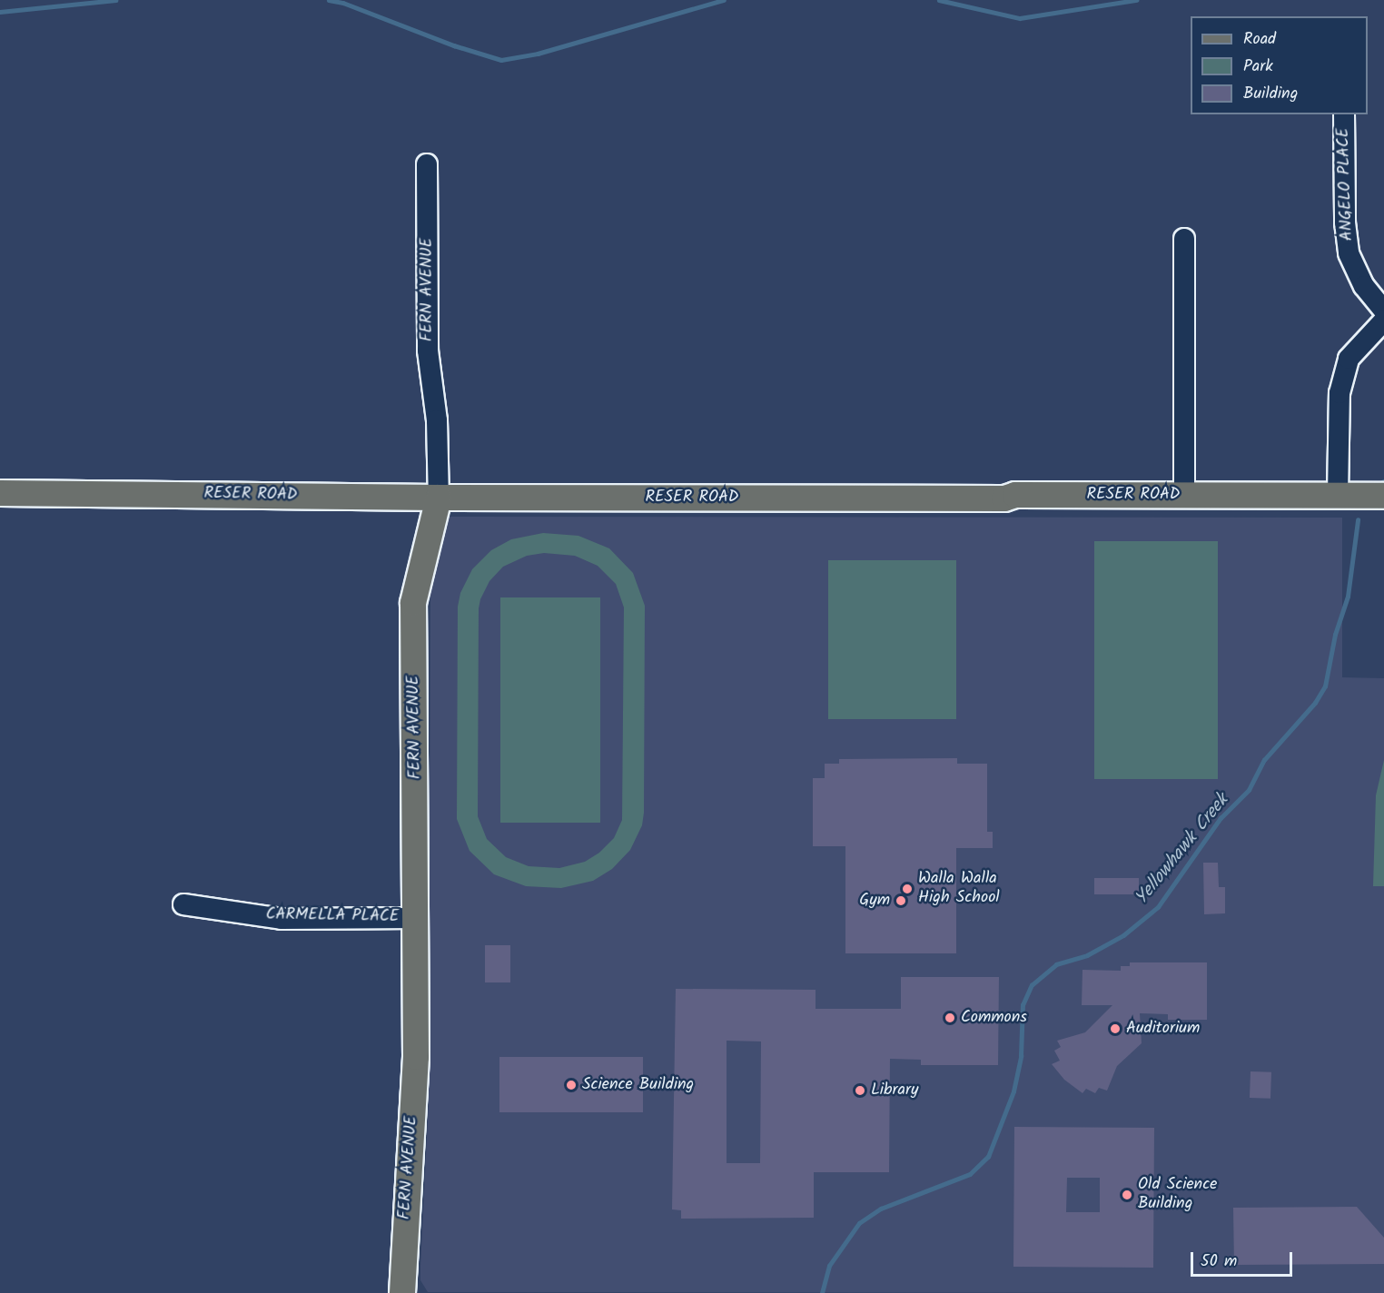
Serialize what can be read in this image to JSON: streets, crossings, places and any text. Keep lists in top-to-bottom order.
{
  "streets": {
    "main road": ["FERN AVENUE", "RESER ROAD"],
    "street": ["ANGELO PLACE", "CARMELLA PLACE"]
  },
  "crossings": [
    ["FERN AVENUE", "RESER ROAD"],
    ["FERN AVENUE", "CARMELLA PLACE"]
  ],
  "water": ["Yellowhawk Creek"],
  "places": [
    "Walla Walla High School",
    "Gym",
    "Commons",
    "Auditorium",
    "Science Building",
    "Library",
    "Old Science Building"
  ],
  "legend": ["Road", "Park", "Building"],
  "scale_bar": "50 m"
}
